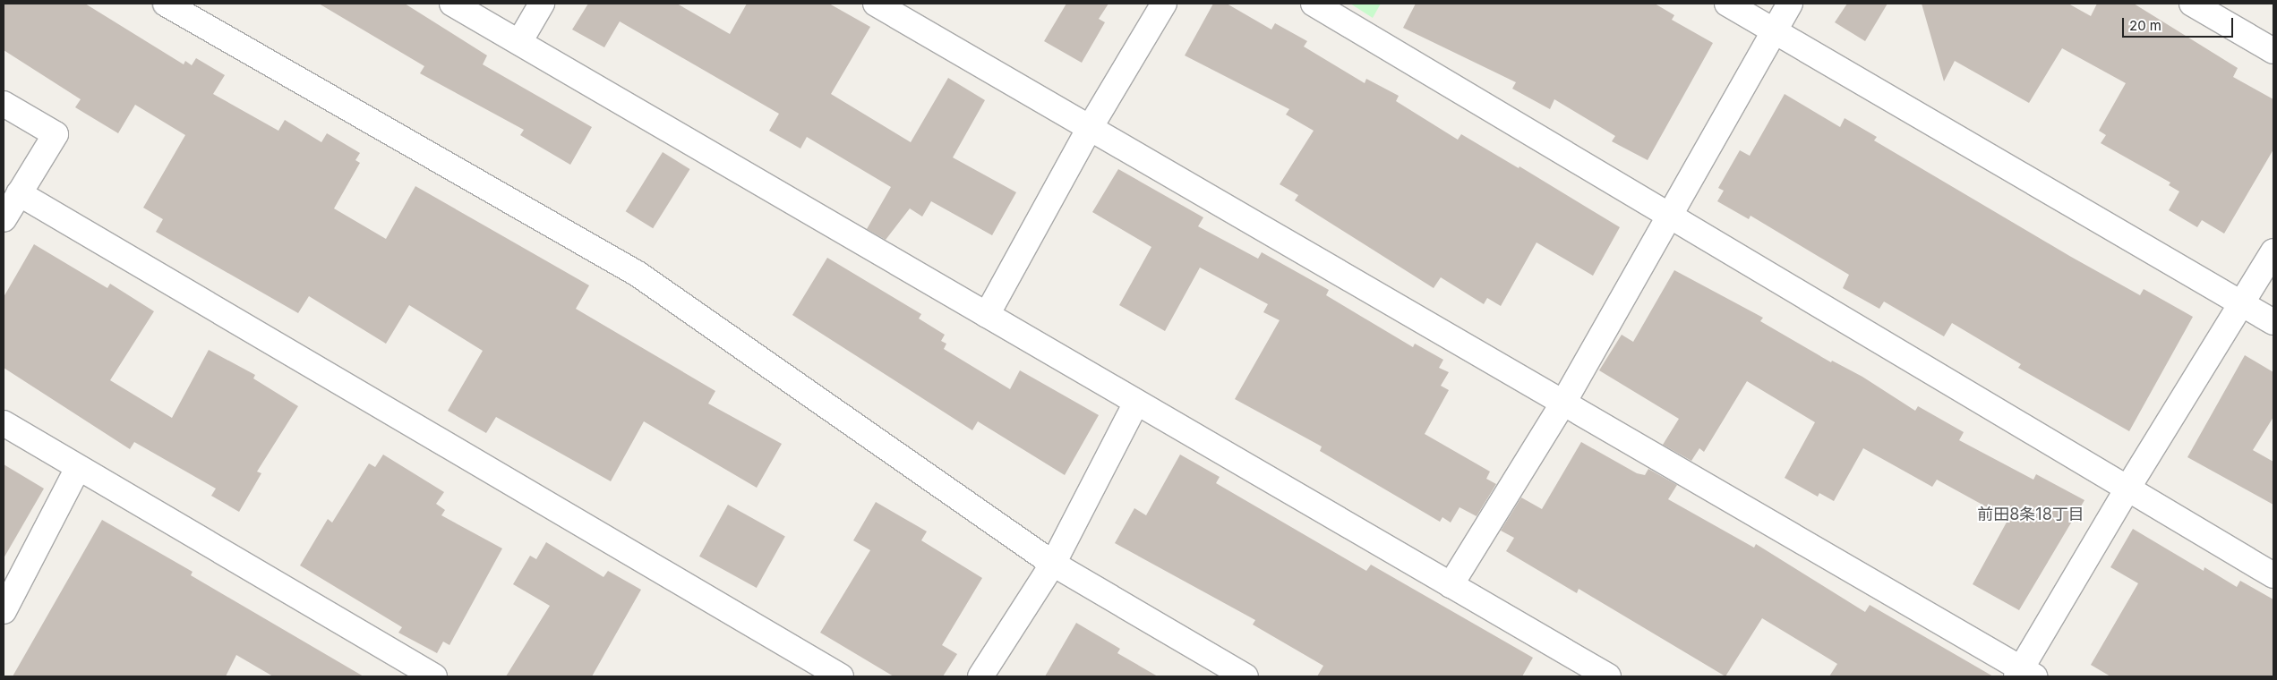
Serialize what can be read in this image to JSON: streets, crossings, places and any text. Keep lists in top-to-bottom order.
{
  "districts": ["前田8条18丁目"],
  "scale_bar": "20 m"
}
